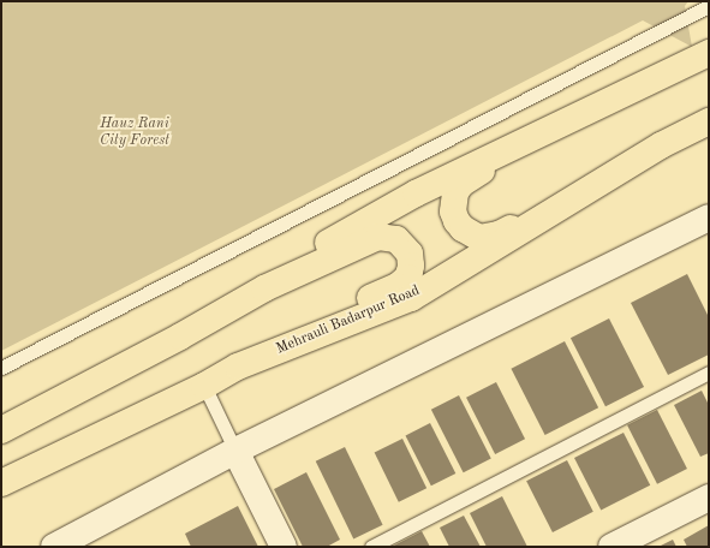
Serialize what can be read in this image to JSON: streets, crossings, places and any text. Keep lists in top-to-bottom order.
{
  "streets": {
    "main road": ["Mehrauli Badarpur Road"]
  },
  "parks": ["Hauz Rani City Forest"]
}
